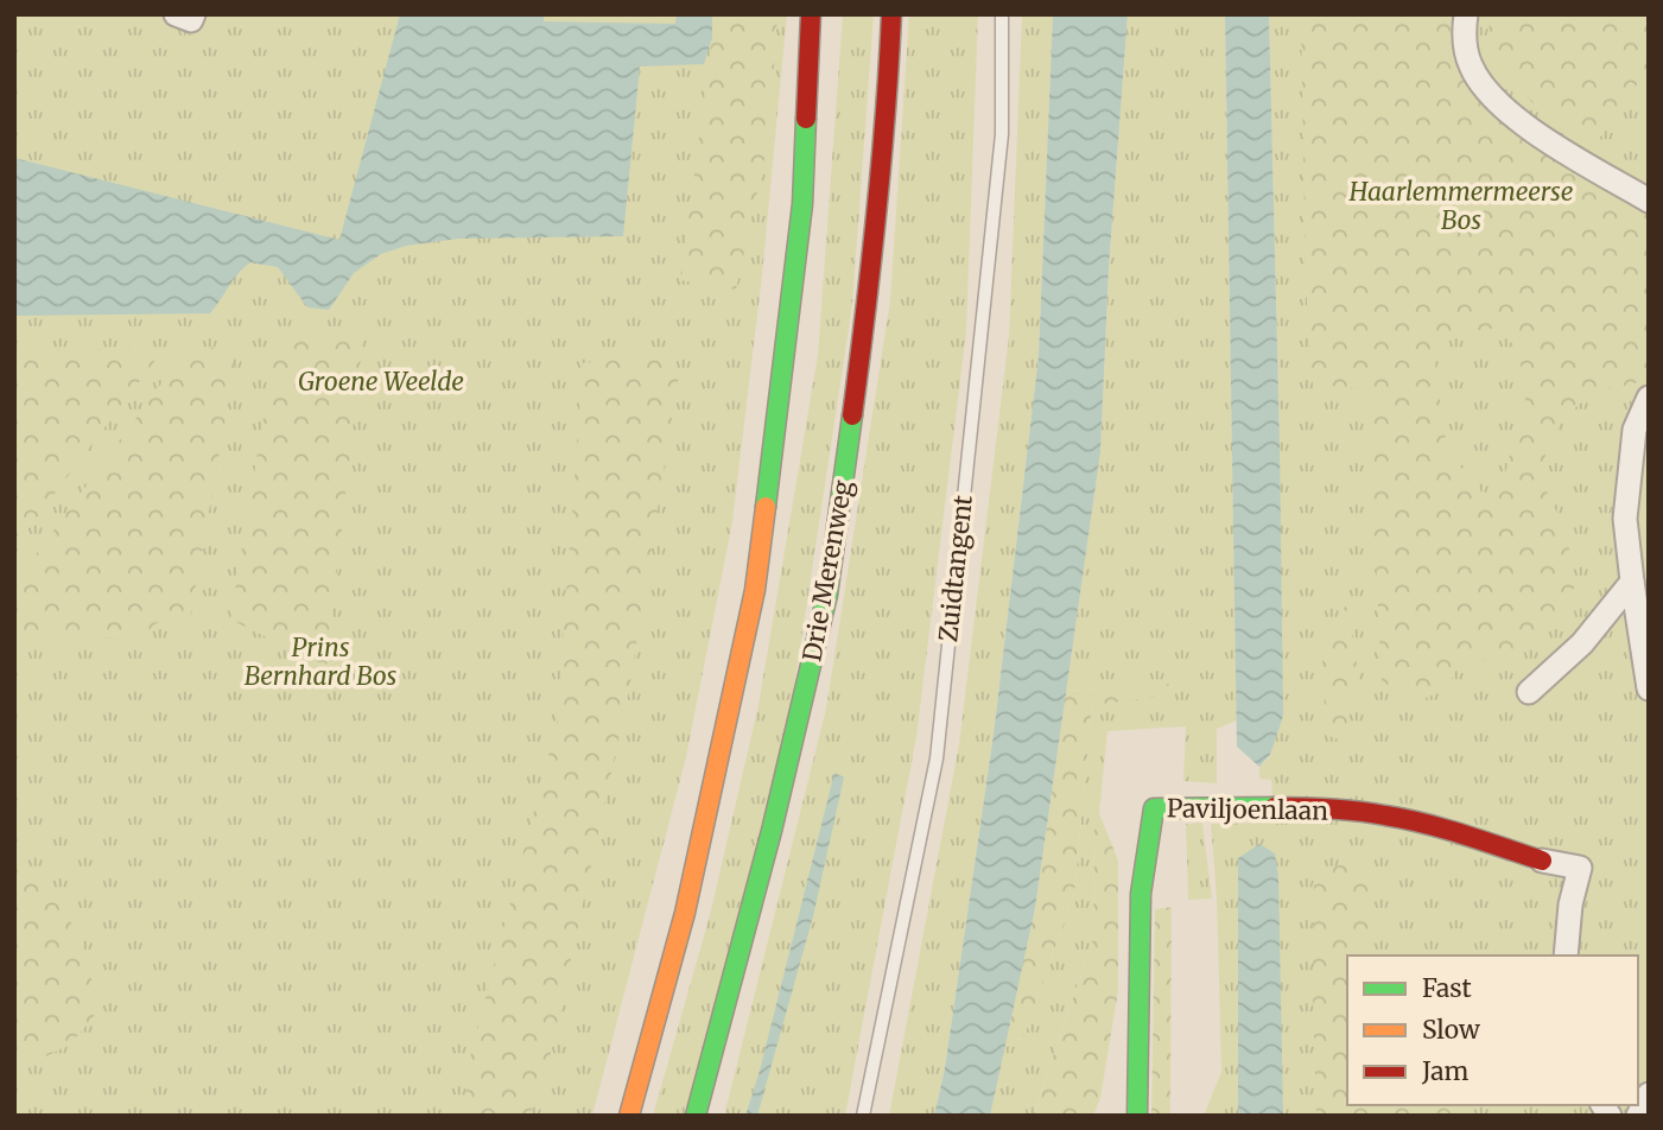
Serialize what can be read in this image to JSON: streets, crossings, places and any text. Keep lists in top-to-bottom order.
{
  "streets": {
    "main road": ["Drie Merenweg", "Paviljoenlaan"],
    "lane": ["Zuidtangent"]
  },
  "parks": ["Haarlemmermeerse Bos", "Groene Weelde", "Prins Bernhard Bos"],
  "legend": ["Fast", "Slow", "Jam"]
}
